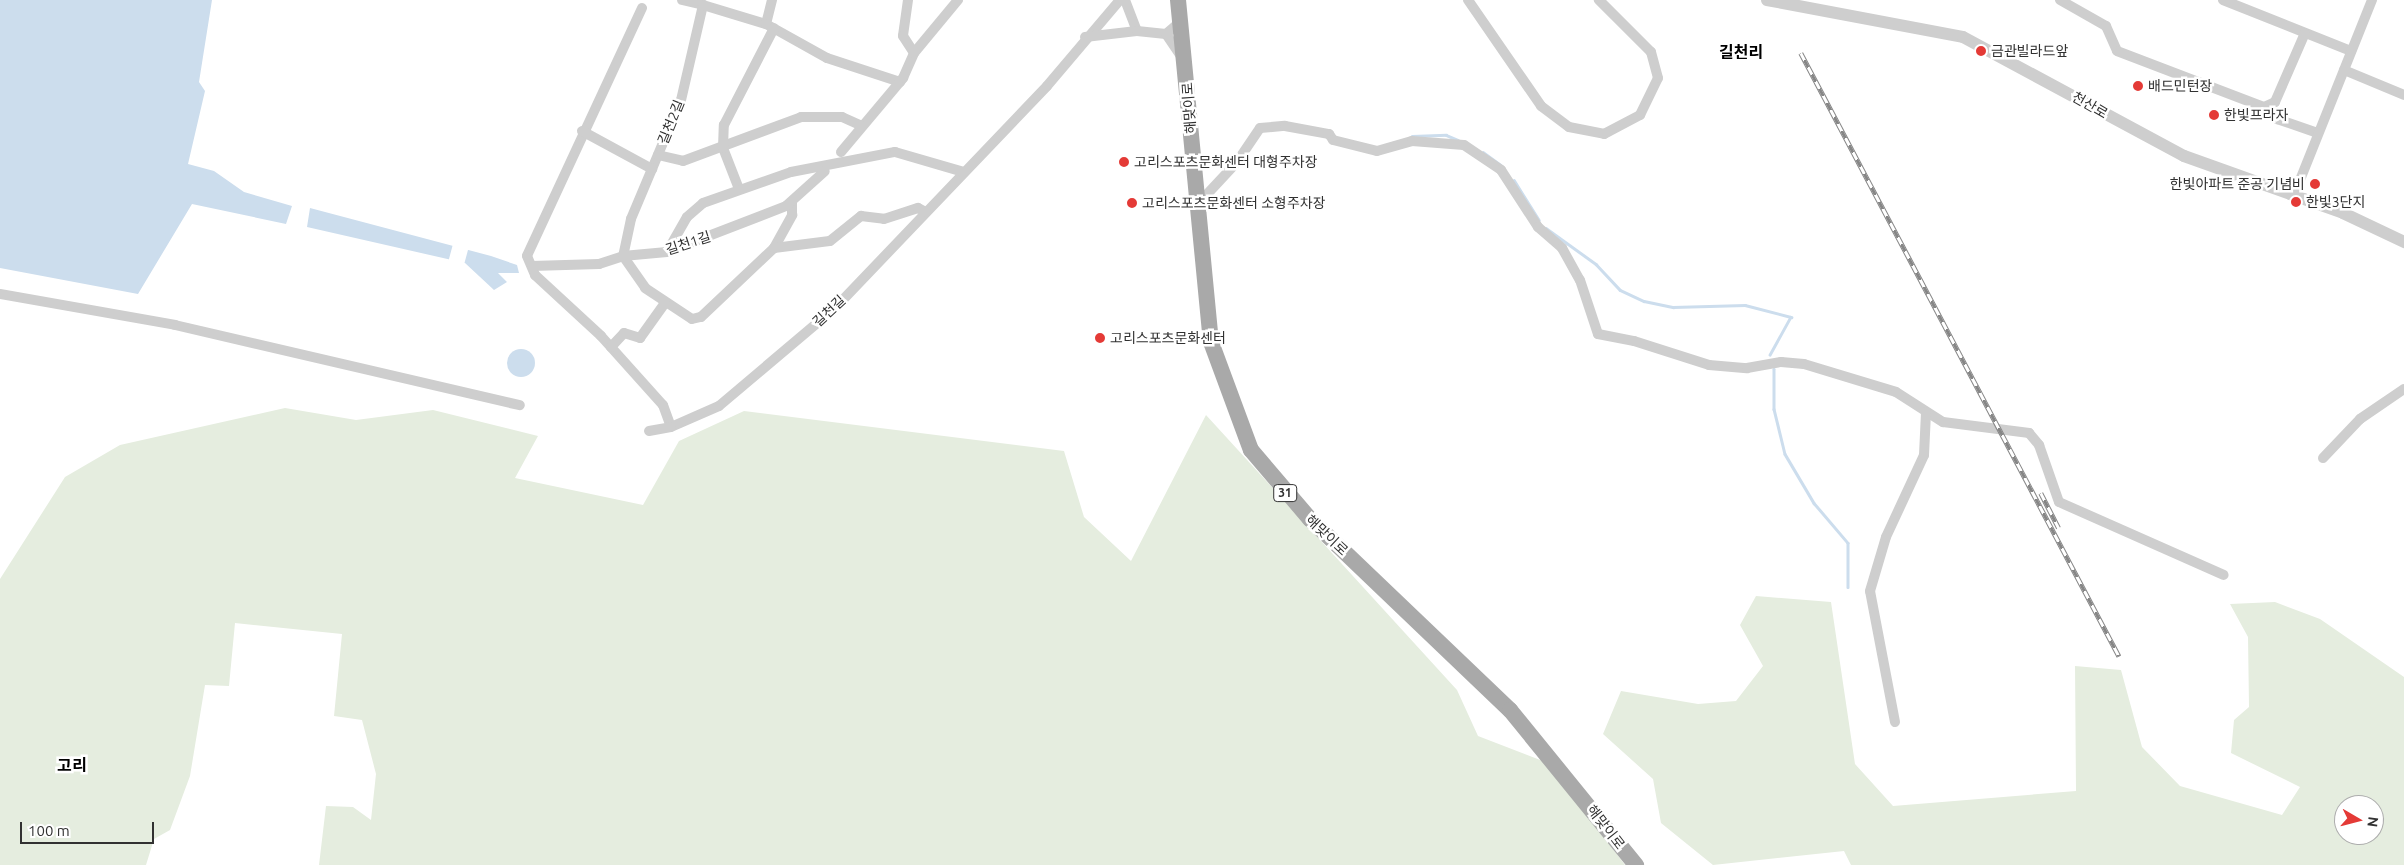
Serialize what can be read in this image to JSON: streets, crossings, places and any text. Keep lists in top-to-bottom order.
{
  "streets": {
    "main road": ["해맞이로", "31"],
    "street": [
      "천산로",
      "길천2길",
      "길천1길",
      "길천길"
    ]
  },
  "crossings": [
    ["길천2길", "길천1길"]
  ],
  "districts": ["길천리", "고리"],
  "places": [
    "금관빌라드앞",
    "배드민턴장",
    "한빛프라자",
    "고리스포츠문화센터 대형주차장",
    "한빛아파트 준공 기념비",
    "한빛3단지",
    "고리스포츠문화센터 소형주차장",
    "고리스포츠문화센터"
  ],
  "scale_bar": "100 m",
  "north": "right"
}
